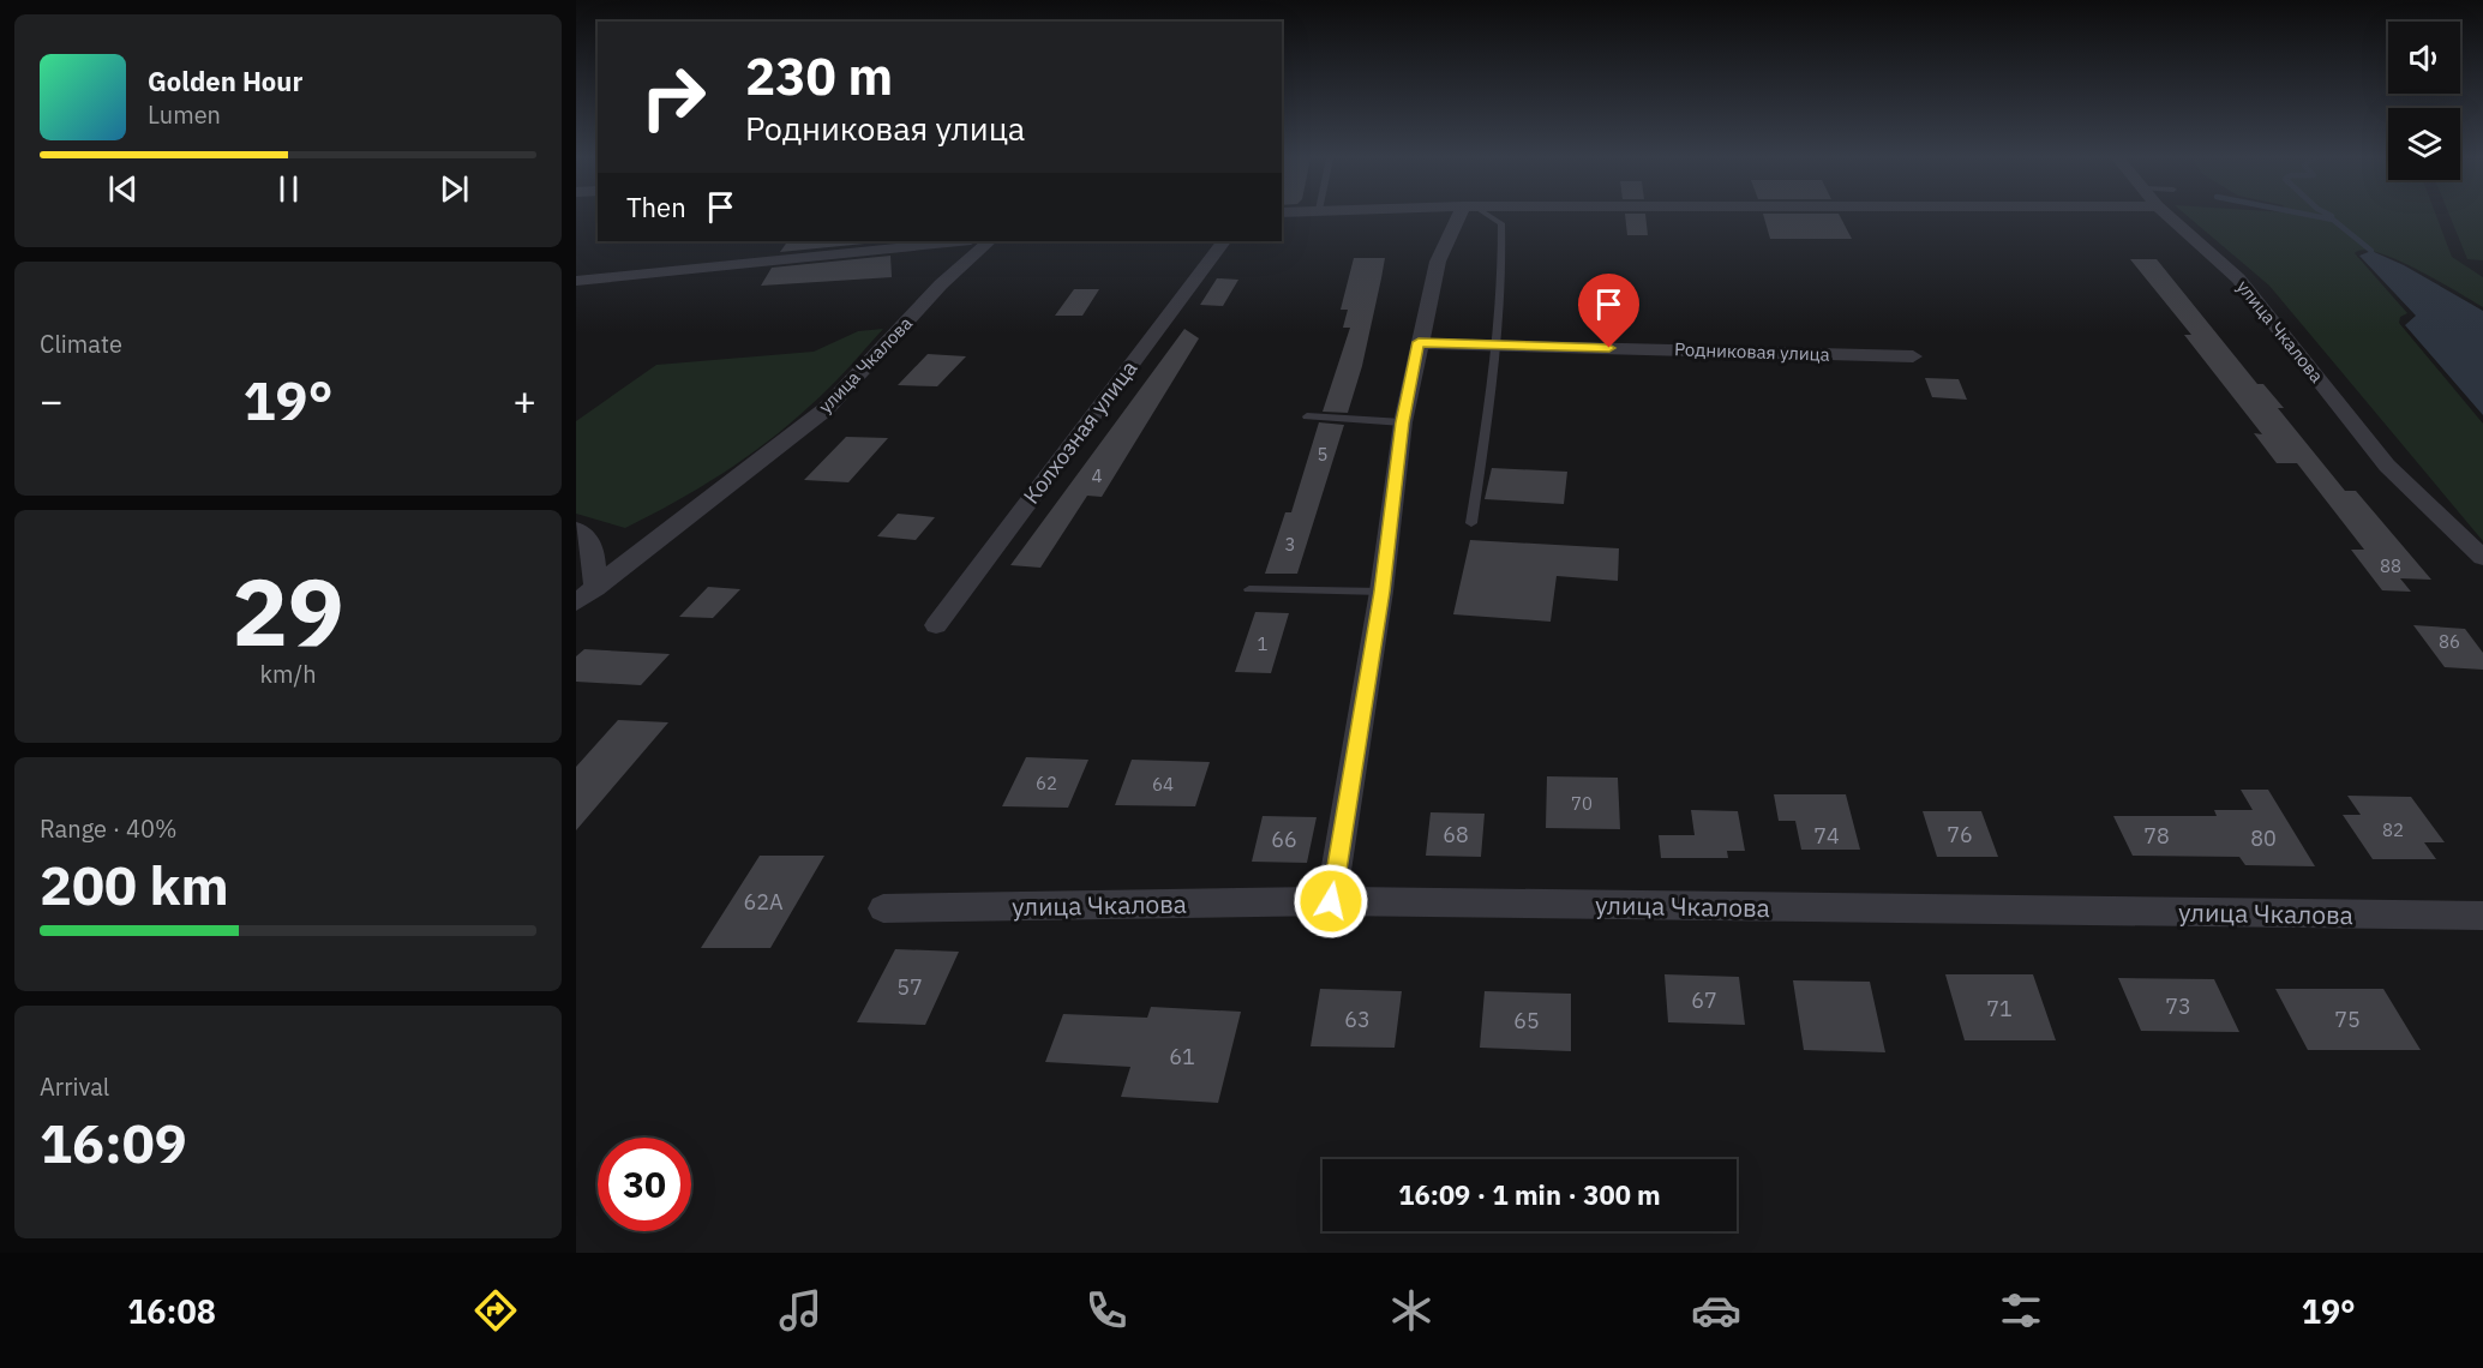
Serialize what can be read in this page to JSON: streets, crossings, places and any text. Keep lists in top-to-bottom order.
{
  "streets": {
    "street": ["улица Чкалова", "Родниковая улица", "Колхозная улица"]
  },
  "house_numbers": [
    "5",
    "4",
    "3",
    "88",
    "86",
    "1",
    "62",
    "64",
    "70",
    "82",
    "68",
    "76",
    "74",
    "78",
    "80",
    "66",
    "62А",
    "57",
    "67",
    "73",
    "71",
    "63",
    "75",
    "65",
    "61"
  ],
  "page": {
    "turn": ["230 m", "Родниковая улица"],
    "song": ["Golden Hour", "Lumen"],
    "then": "Then",
    "tile": [
      "Climate",
      ["29", "km/h"],
      ["Range · 40%", "200 km"],
      ["Arrival", "16:09"]
    ],
    "heat": ["−", "19°", "+"],
    "limit": "30",
    "trip": "16:09 · 1 min · 300 m",
    "tabs": ["16:08", "19°"]
  }
}
